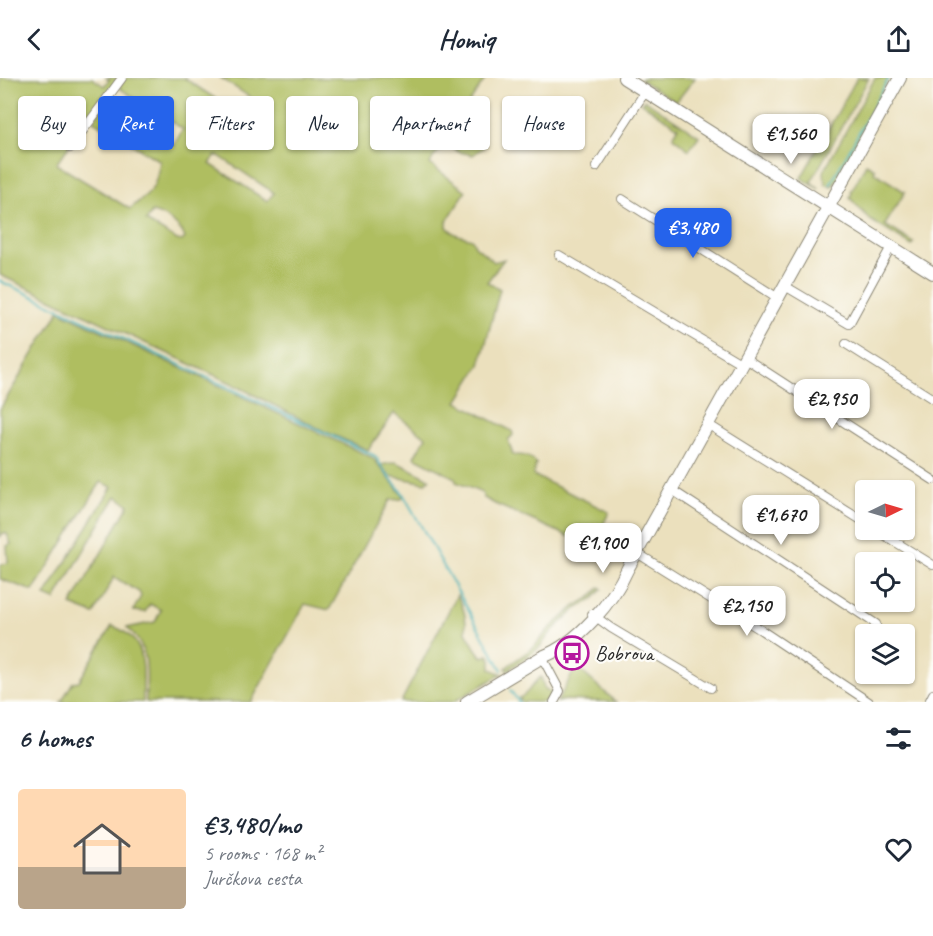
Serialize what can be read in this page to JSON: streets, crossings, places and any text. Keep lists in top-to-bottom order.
{
  "places": {
    "bus stop": ["Bobrova"]
  },
  "north": "right",
  "page": {
    "header": "Homiq",
    "chip": [
      "Buy",
      "Rent",
      "Filters",
      "New",
      "Apartment",
      "House"
    ],
    "price": [
      "€1,560",
      "€3,480",
      "€2,950",
      "€1,670",
      "€1,900",
      "€2,150"
    ],
    "heading": "6 homes",
    "list": [
      {
        "name": "€3,480/mo",
        "note": "5 rooms · 168 m² · Jurčkova cesta"
      }
    ]
  }
}
